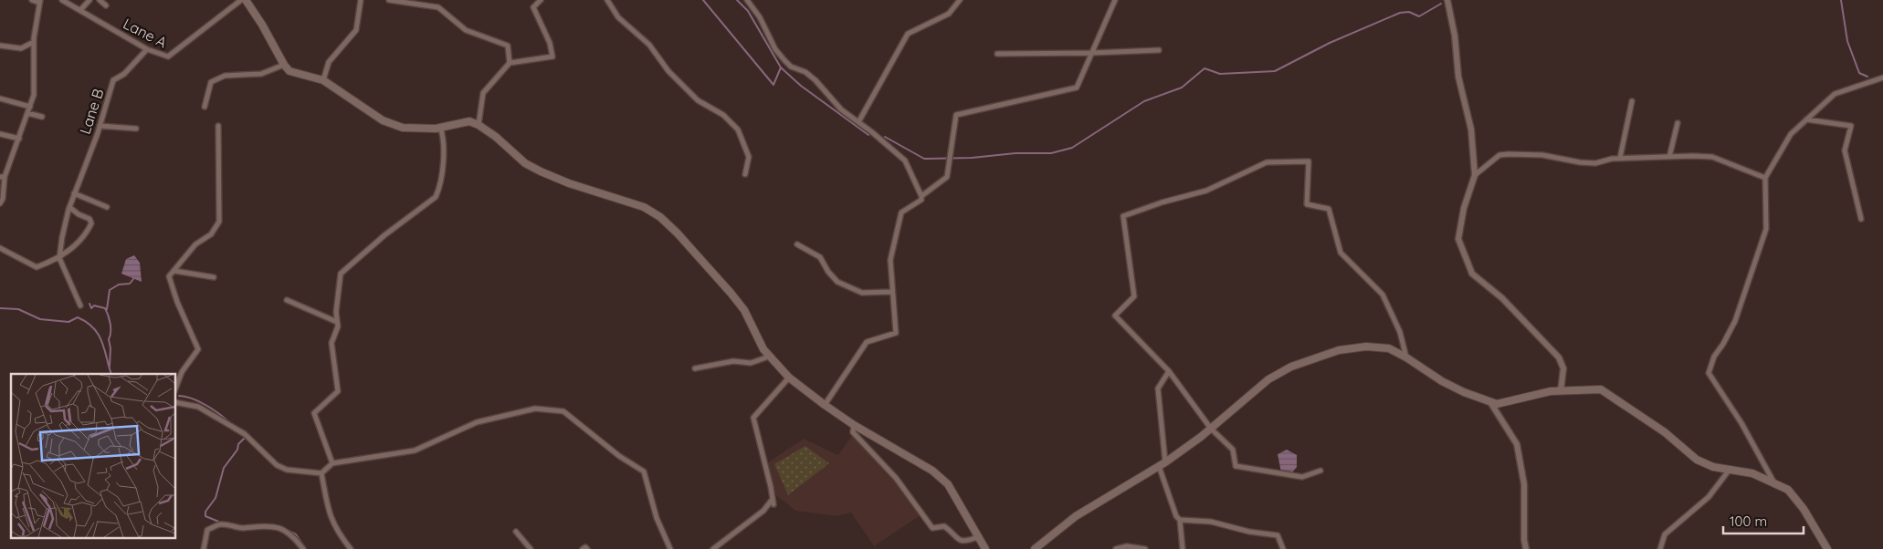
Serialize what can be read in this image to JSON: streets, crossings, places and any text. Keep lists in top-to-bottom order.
{
  "streets": {
    "street": ["Lane A", "Lane B"]
  },
  "crossings": [
    ["Lane A", "Lane B"]
  ],
  "scale_bar": "100 m"
}
